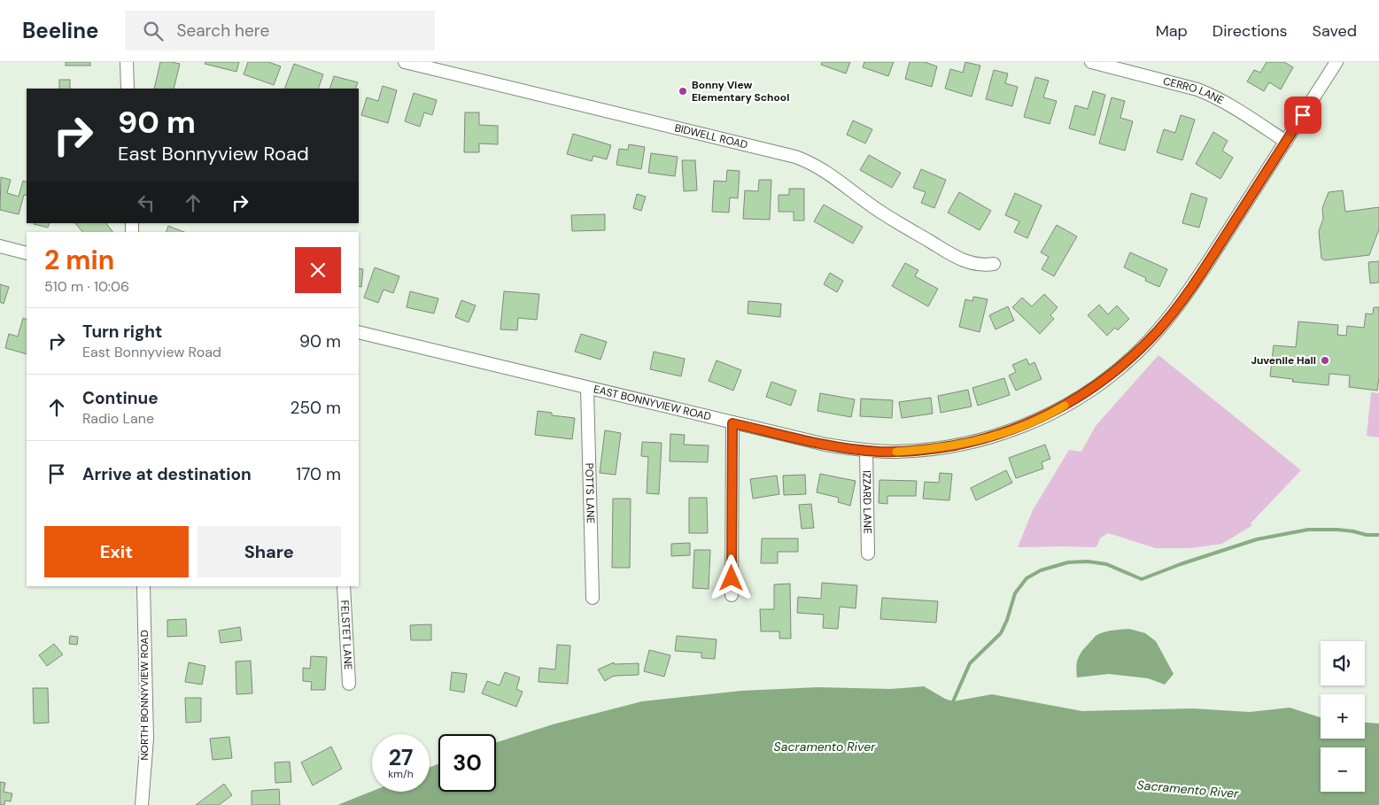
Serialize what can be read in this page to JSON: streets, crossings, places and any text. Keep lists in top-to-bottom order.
{
  "streets": {
    "street": [
      "CERRO LANE",
      "BIDWELL ROAD",
      "EAST BONNYVIEW ROAD",
      "POTTS LANE",
      "IZZARD LANE",
      "FELSTET LANE",
      "NORTH BONNYVIEW ROAD"
    ]
  },
  "crossings": [
    ["CERRO LANE", "EAST BONNYVIEW ROAD"],
    ["EAST BONNYVIEW ROAD", "POTTS LANE"],
    ["EAST BONNYVIEW ROAD", "IZZARD LANE"]
  ],
  "water": ["Sacramento River"],
  "places": ["Bonny View Elementary School", "Juvenile Hall"],
  "page": {
    "header": "Beeline",
    "search": "Search here",
    "nav": ["Map", "Directions", "Saved"],
    "turn": ["90 m", "East Bonnyview Road"],
    "heading": ["2 min", "510 m · 10:06"],
    "list": [
      {
        "name": "Turn right",
        "note": "East Bonnyview Road",
        "value": "90 m"
      },
      {
        "name": "Continue",
        "note": "Radio Lane",
        "value": "250 m"
      },
      {
        "name": "Arrive at destination",
        "value": "170 m"
      }
    ],
    "buttons": ["Exit", "Share"],
    "map_buttons": ["+", "−"],
    "speed": "27 km/h",
    "limit": "30"
  }
}
